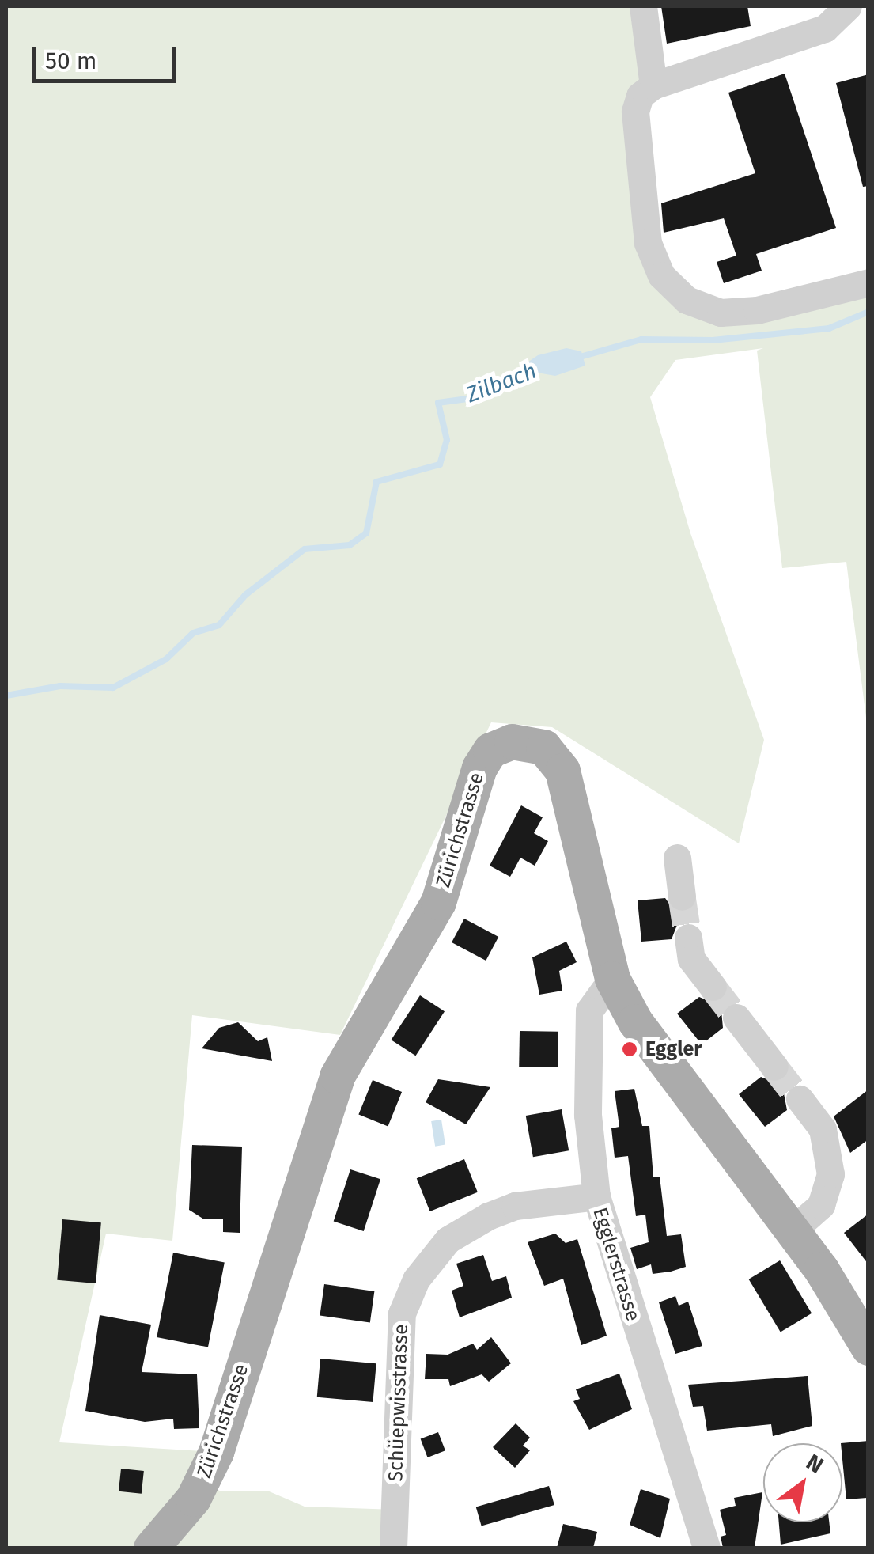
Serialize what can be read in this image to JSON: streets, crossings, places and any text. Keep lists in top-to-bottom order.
{
  "streets": {
    "main road": ["Zürichstrasse"],
    "street": ["Egglerstrasse", "Schüepwisstrasse"]
  },
  "crossings": [
    ["Zürichstrasse", "Egglerstrasse"],
    ["Egglerstrasse", "Schüepwisstrasse"]
  ],
  "water": ["Zilbach"],
  "places": ["Eggler"],
  "scale_bar": "50 m",
  "north": "top right"
}
